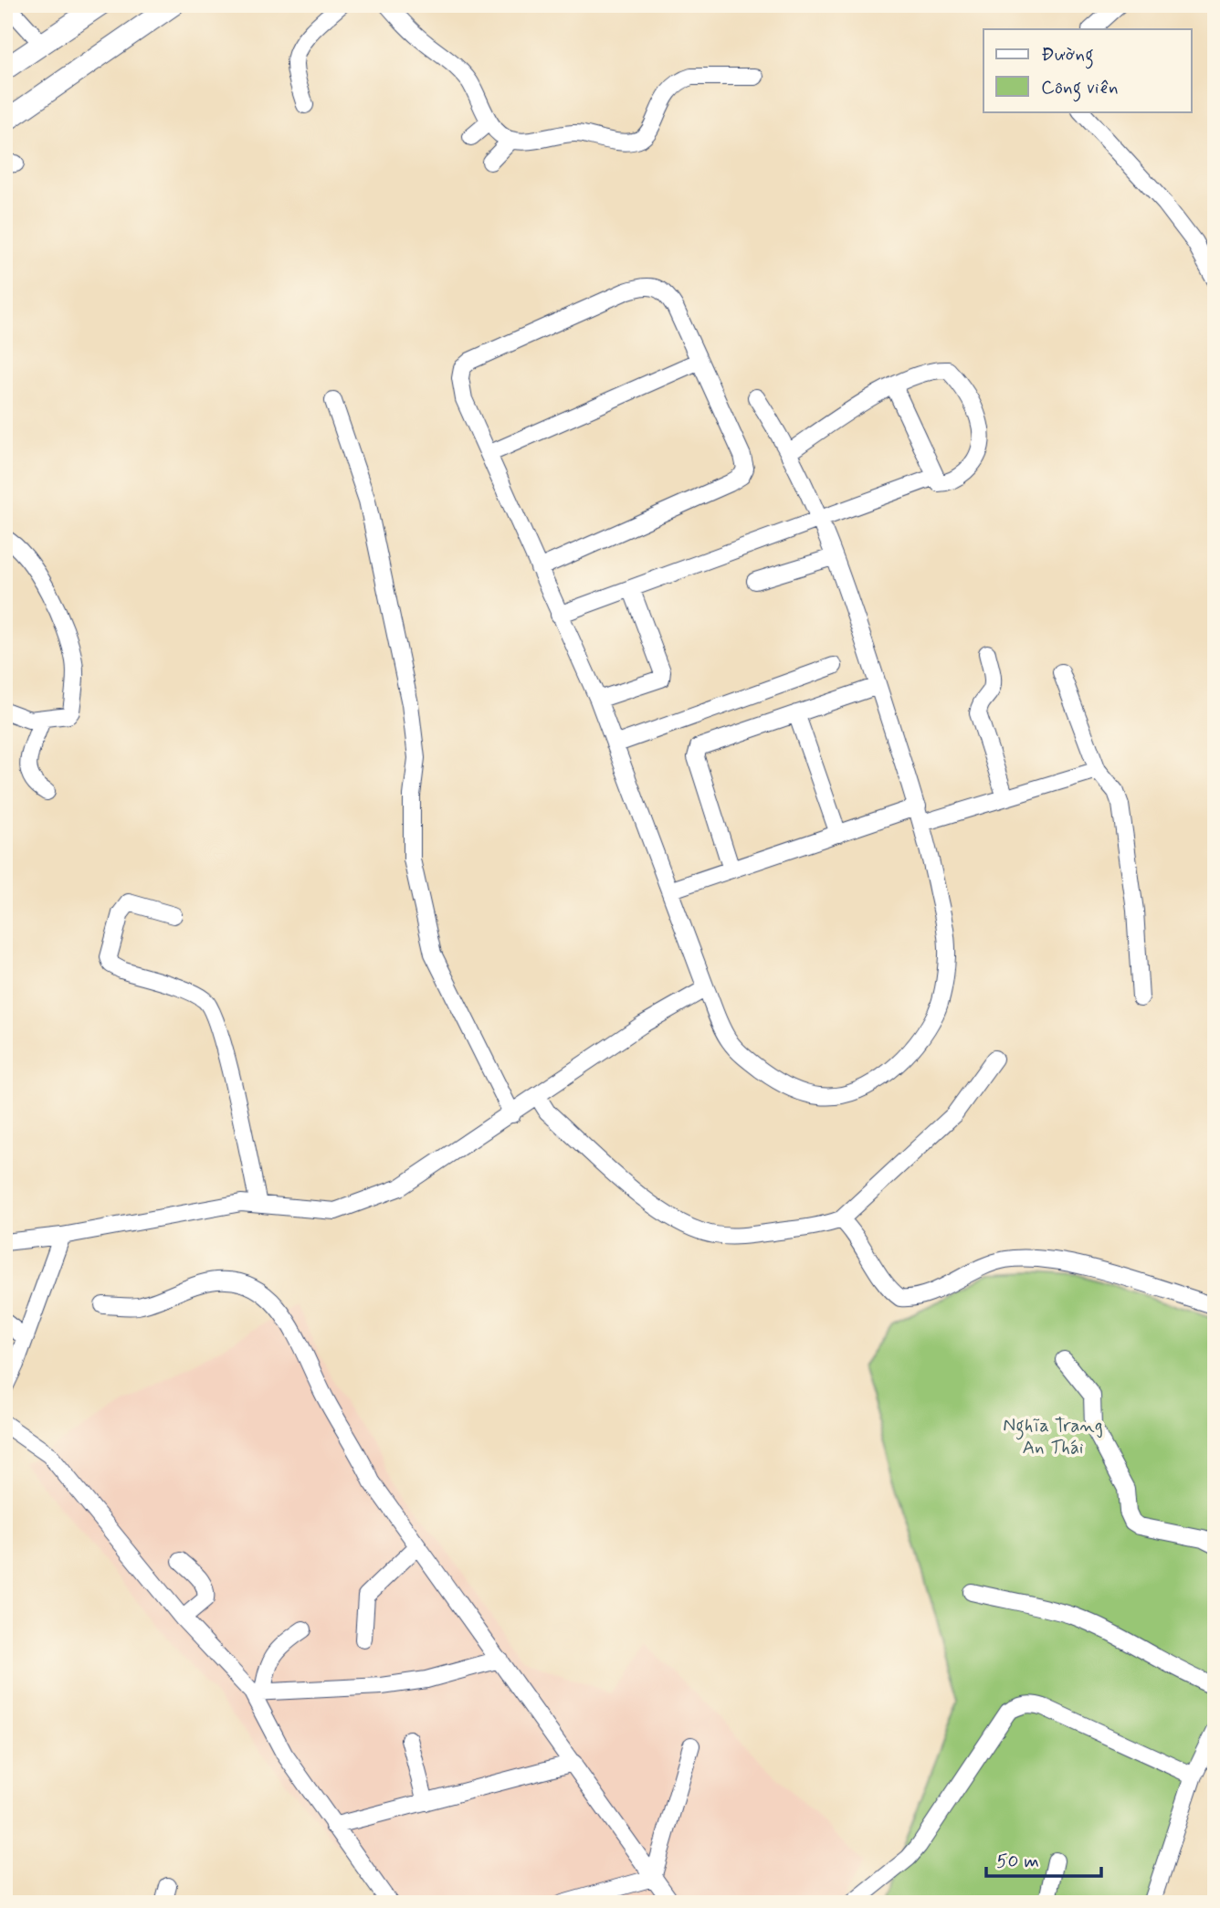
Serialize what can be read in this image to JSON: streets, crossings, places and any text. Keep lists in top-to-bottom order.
{
  "parks": ["Nghĩa Trang An Thái"],
  "legend": ["Đường", "Công viên"],
  "scale_bar": "50 m"
}
